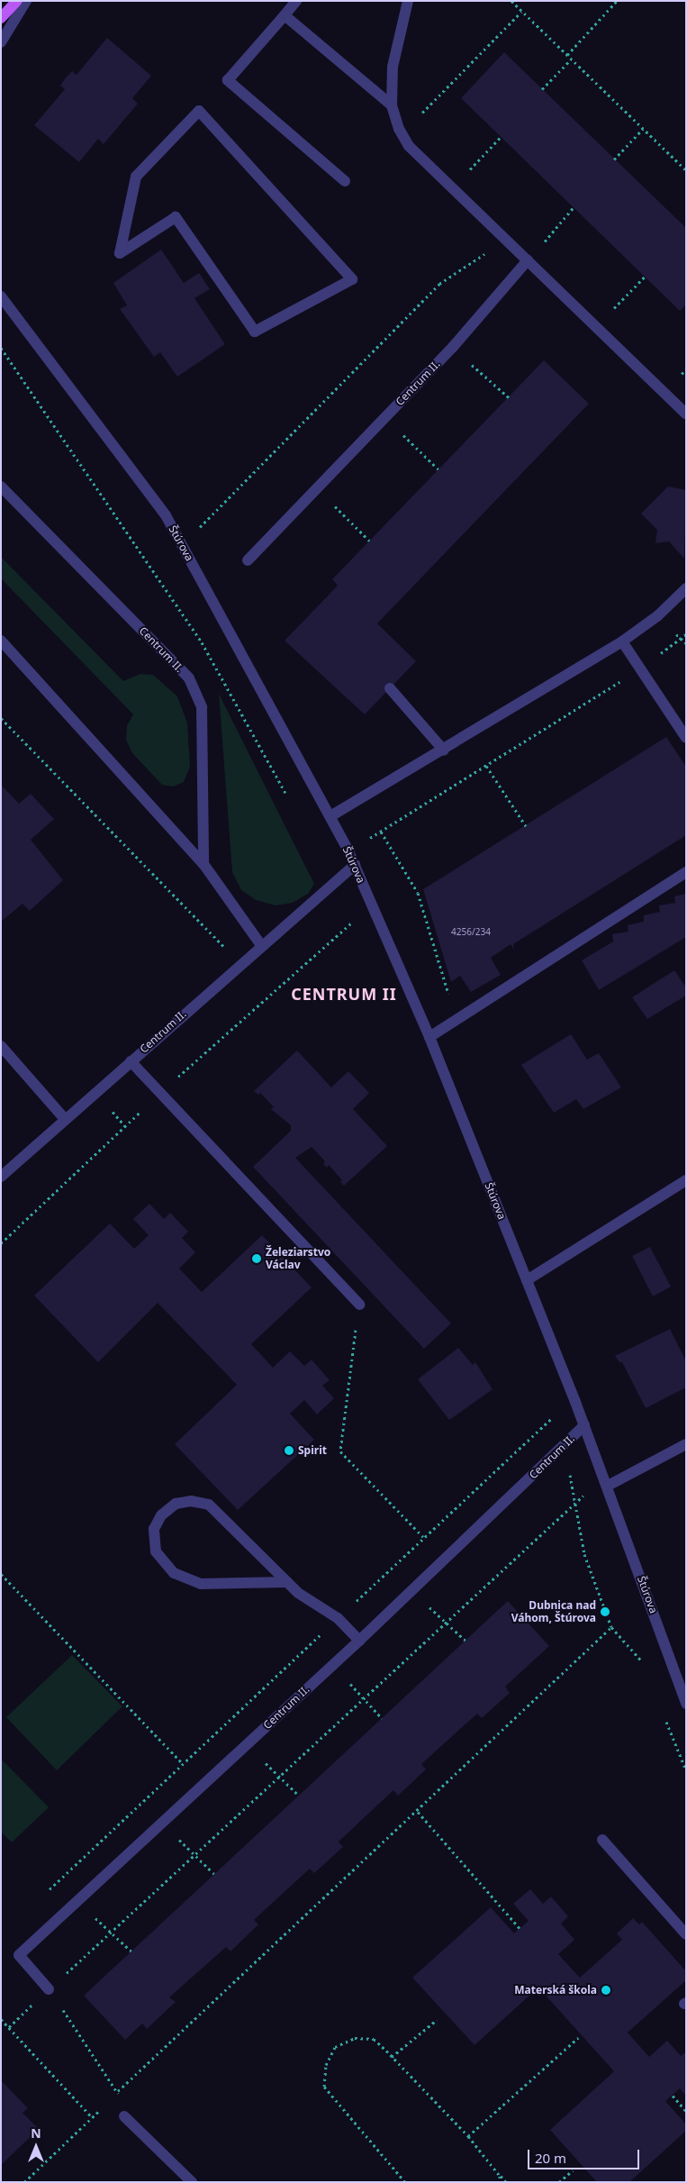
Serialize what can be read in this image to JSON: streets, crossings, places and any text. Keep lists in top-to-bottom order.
{
  "streets": {
    "street": ["Centrum II.", "Štúrova"]
  },
  "crossings": [
    ["Centrum II.", "Štúrova"]
  ],
  "districts": ["CENTRUM II"],
  "places": [
    "Železiarstvo Václav",
    "Spirit",
    "Dubnica nad Váhom, Štúrova",
    "Materská škola"
  ],
  "house_numbers": ["4256/234"],
  "scale_bar": "20 m",
  "north": "top"
}
